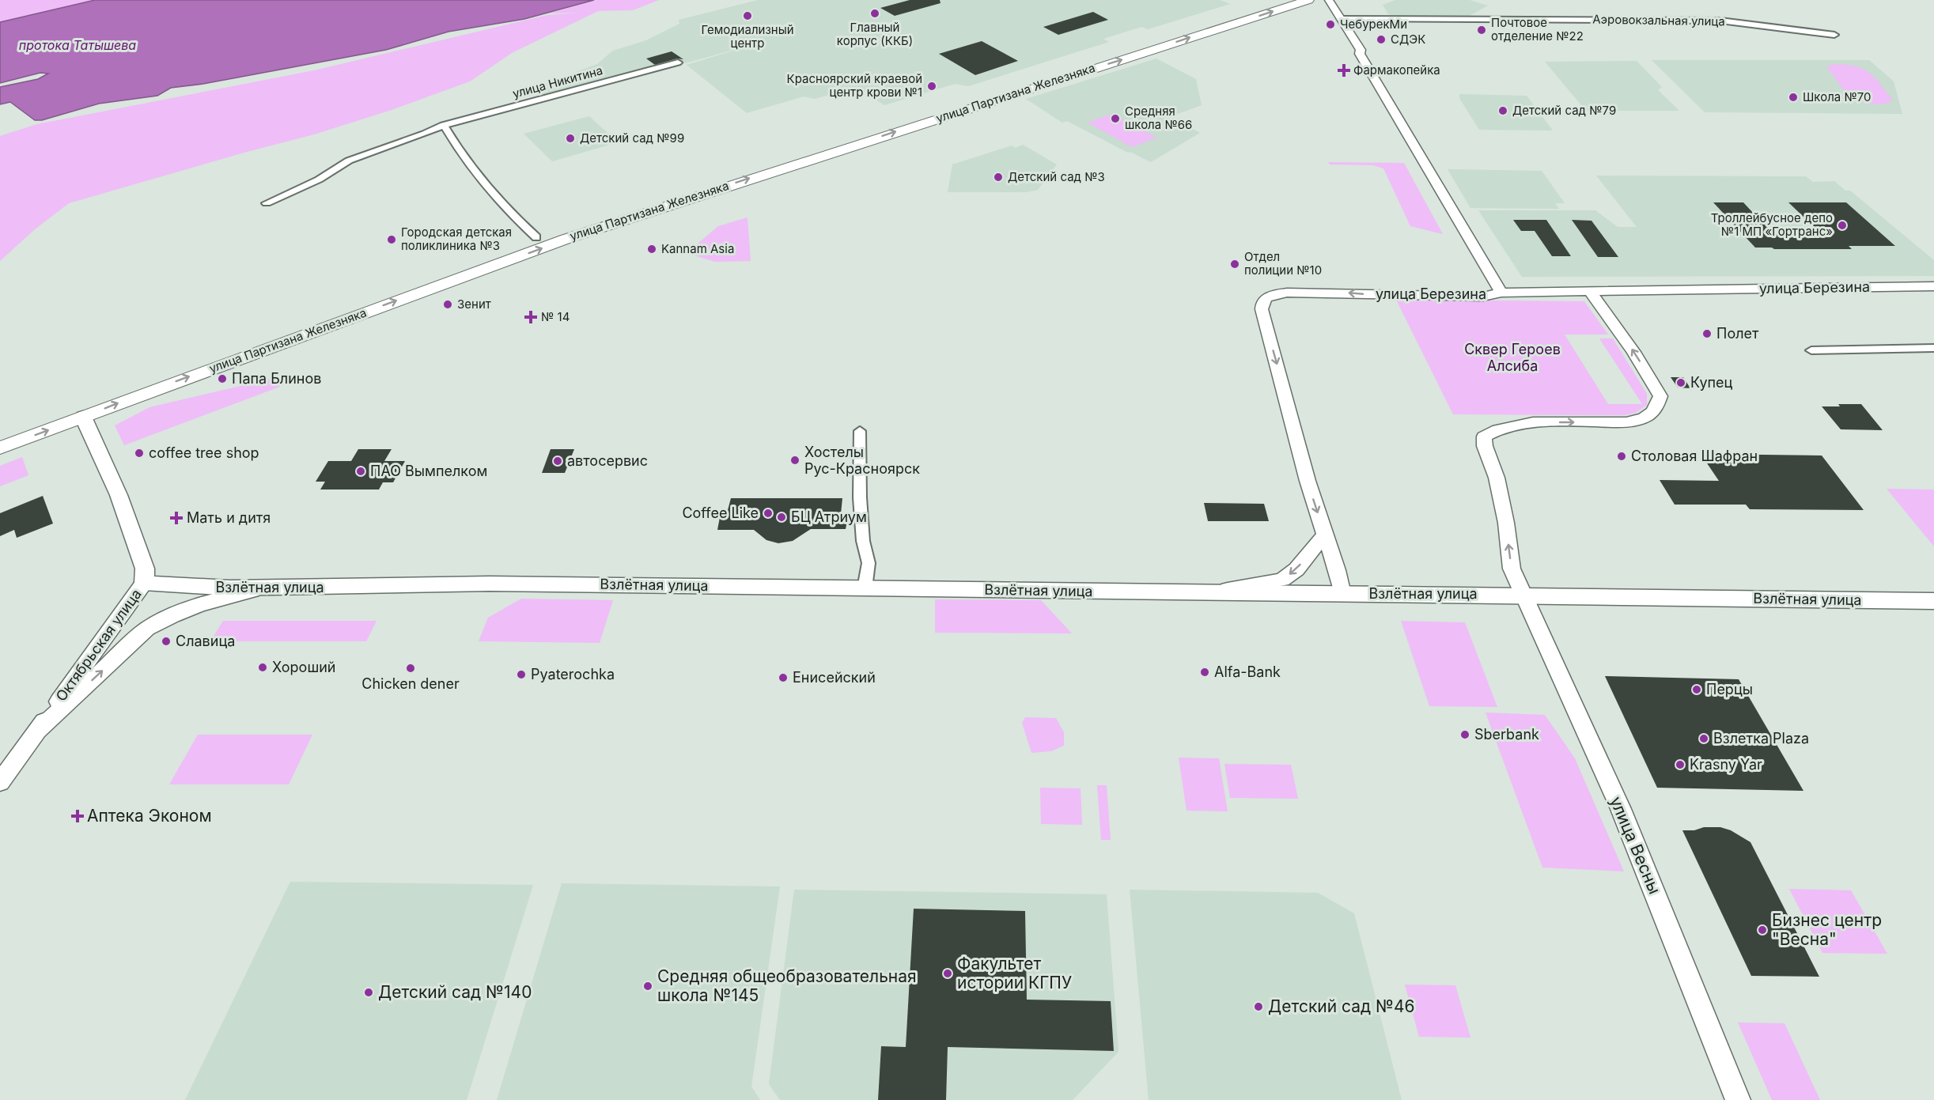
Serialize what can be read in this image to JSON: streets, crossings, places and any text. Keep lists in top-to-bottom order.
{
  "streets": {
    "main road": ["улица Партизана Железняка", "Взлётная улица", "Октябрьская улица"],
    "street": [
      "Аэровокзальная улица",
      "улица Никитина",
      "улица Березина",
      "улица Весны"
    ]
  },
  "crossings": [
    ["улица Партизана Железняка", "Октябрьская улица"],
    ["улица Березина", "Взлётная улица"],
    ["Взлётная улица", "Октябрьская улица"],
    ["Взлётная улица", "улица Весны"]
  ],
  "water": ["протока Татышева"],
  "parks": ["Сквер Героев Алсиба"],
  "places": {
    "other": [
      "Главный корпус (ККБ)",
      "Гемодиализный центр",
      "ЧебурекМи",
      "Почтовое отделение №22",
      "СДЭК",
      "Красноярский краевой центр крови №1",
      "Школа №70",
      "Детский сад №79",
      "Средняя школа №66",
      "Детский сад №99",
      "Детский сад №3",
      "Троллейбусное депо №1 МП «Гортранс»",
      "Городская детская поликлиника №3",
      "Kannam Asia",
      "Отдел полиции №10",
      "Зенит",
      "Полет",
      "Папа Блинов",
      "Купец",
      "coffee tree shop",
      "Столовая Шафран",
      "Хостелы Рус-Красноярск",
      "автосервис",
      "ПАО Вымпелком",
      "Coffee Like",
      "БЦ Атриум",
      "Славица",
      "Хороший",
      "Chicken dener",
      "Alfa-Bank",
      "Pyaterochka",
      "Енисейский",
      "Перцы",
      "Sberbank",
      "Взлетка Plaza",
      "Krasny Yar",
      "Бизнес центр \"Весна\"",
      "Факультет истории КГПУ",
      "Средняя общеобразовательная школа №145",
      "Детский сад №140",
      "Детский сад №46"
    ],
    "health": [
      "Фармакопейка",
      "№ 14",
      "Мать и дитя",
      "Аптека Эконом"
    ]
  }
}
